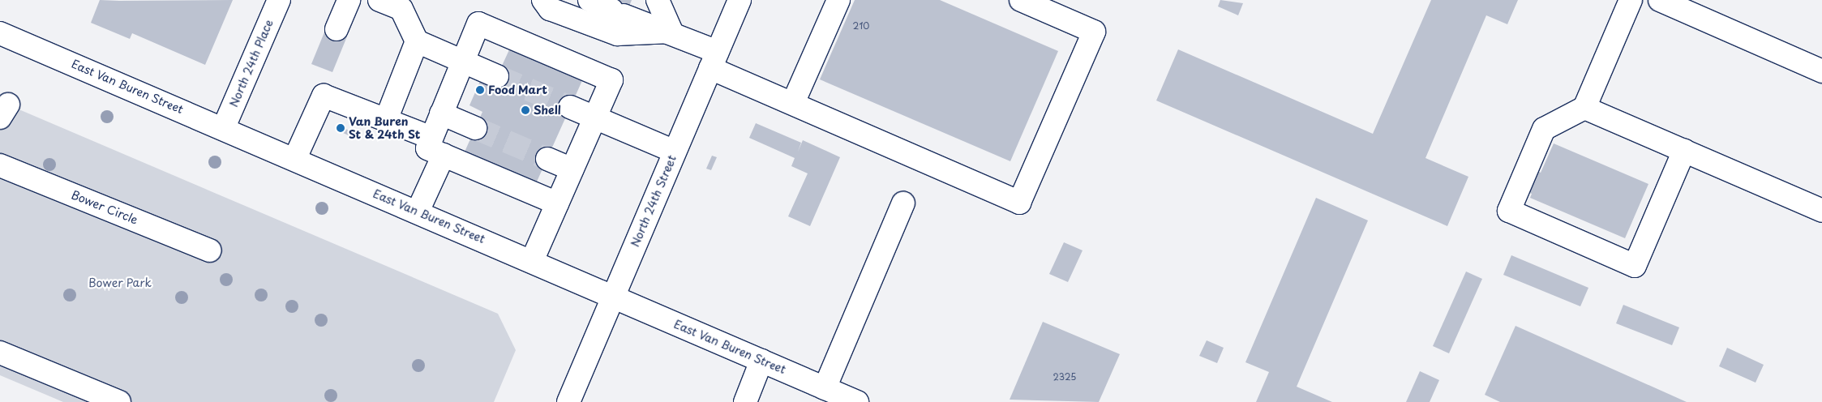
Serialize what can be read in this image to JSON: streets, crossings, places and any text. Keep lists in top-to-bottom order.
{
  "streets": {
    "main road": [
      "North 24th Place",
      "East Van Buren Street",
      "North 24th Street",
      "Bower Circle"
    ]
  },
  "crossings": [
    ["North 24th Place", "East Van Buren Street"],
    ["East Van Buren Street", "North 24th Street"]
  ],
  "parks": ["Bower Park"],
  "places": ["Food Mart", "Shell", "Van Buren St & 24th St"],
  "house_numbers": ["210", "2325"]
}
